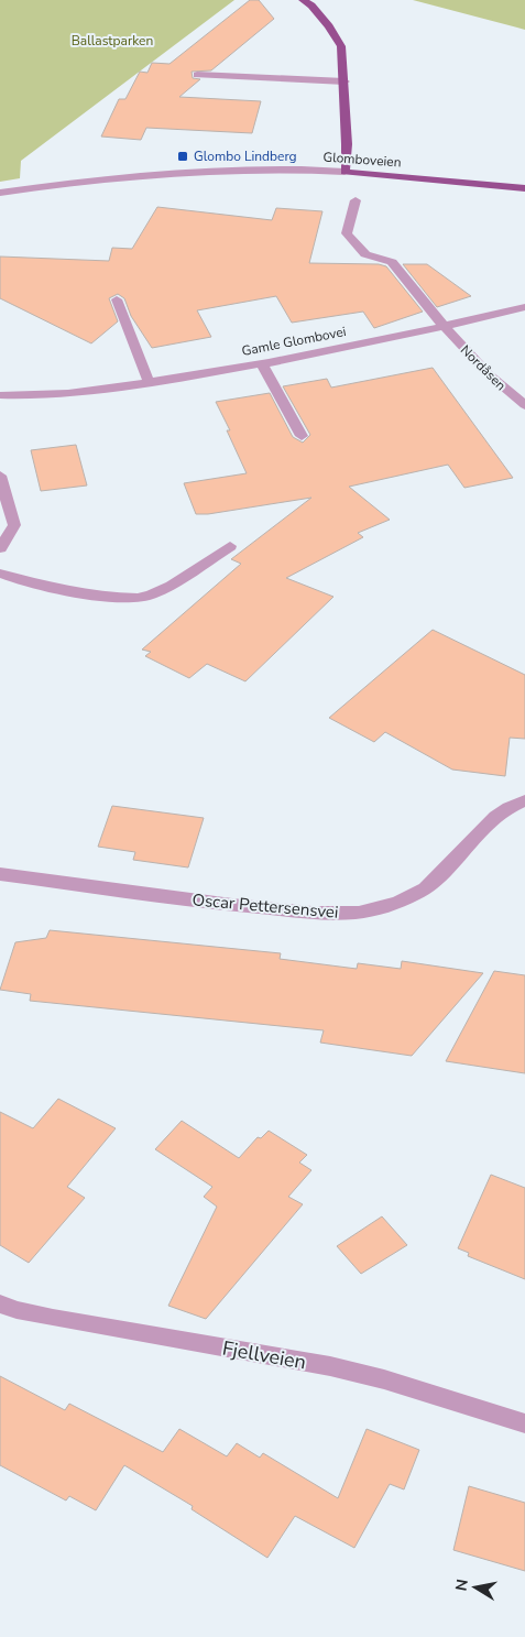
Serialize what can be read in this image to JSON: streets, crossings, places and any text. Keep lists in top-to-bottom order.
{
  "streets": {
    "main road": ["Glomboveien"],
    "street": [
      "Gamle Glombovei",
      "Nordåsen",
      "Oscar Pettersensvei",
      "Fjellveien"
    ]
  },
  "crossings": [
    ["Gamle Glombovei", "Nordåsen"]
  ],
  "parks": ["Ballastparken"],
  "places": {
    "transit": ["Glombo Lindberg"]
  },
  "north": "left"
}
